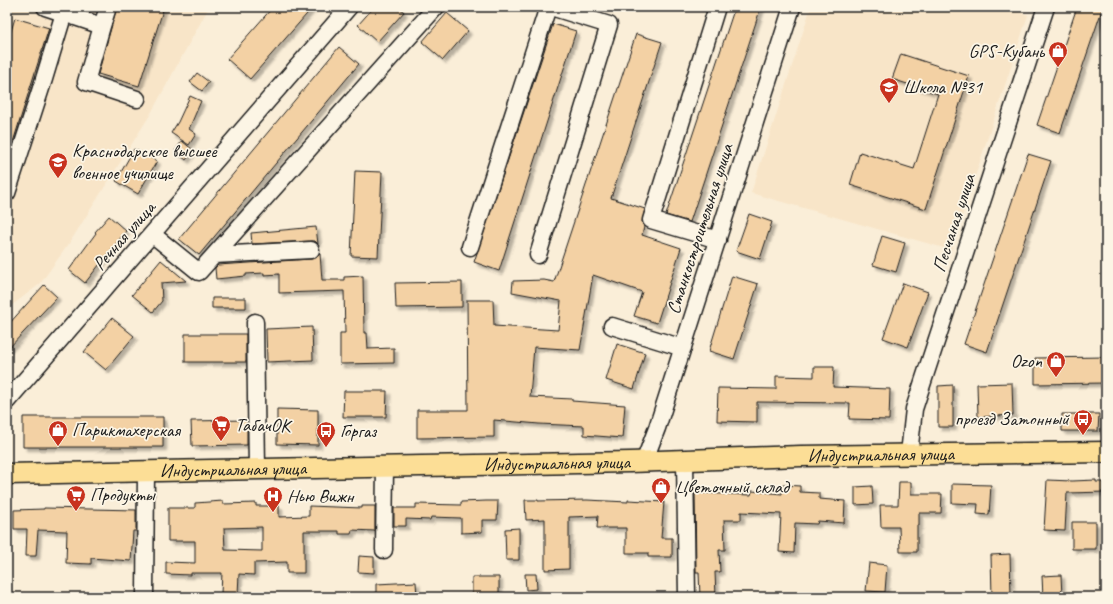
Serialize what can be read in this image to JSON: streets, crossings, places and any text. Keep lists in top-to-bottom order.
{
  "streets": {
    "main road": ["Индустриальная улица"],
    "street": ["Песчаная улица", "Станкостроительная улица", "Речная улица"]
  },
  "crossings": [
    ["Песчаная улица", "Индустриальная улица"],
    ["Станкостроительная улица", "Индустриальная улица"]
  ],
  "places": {
    "shop": [
      "GPS-Кубань",
      "Ozon",
      "Парикмахерская",
      "Цветочный склад"
    ],
    "school or university": ["Школа №31", "Краснодарское высшее военное училище"],
    "bus stop": ["проезд Затонный", "Горгаз"],
    "supermarket": ["ТабачОК", "Продукты"],
    "hospital": ["Нью Вижн"]
  }
}
